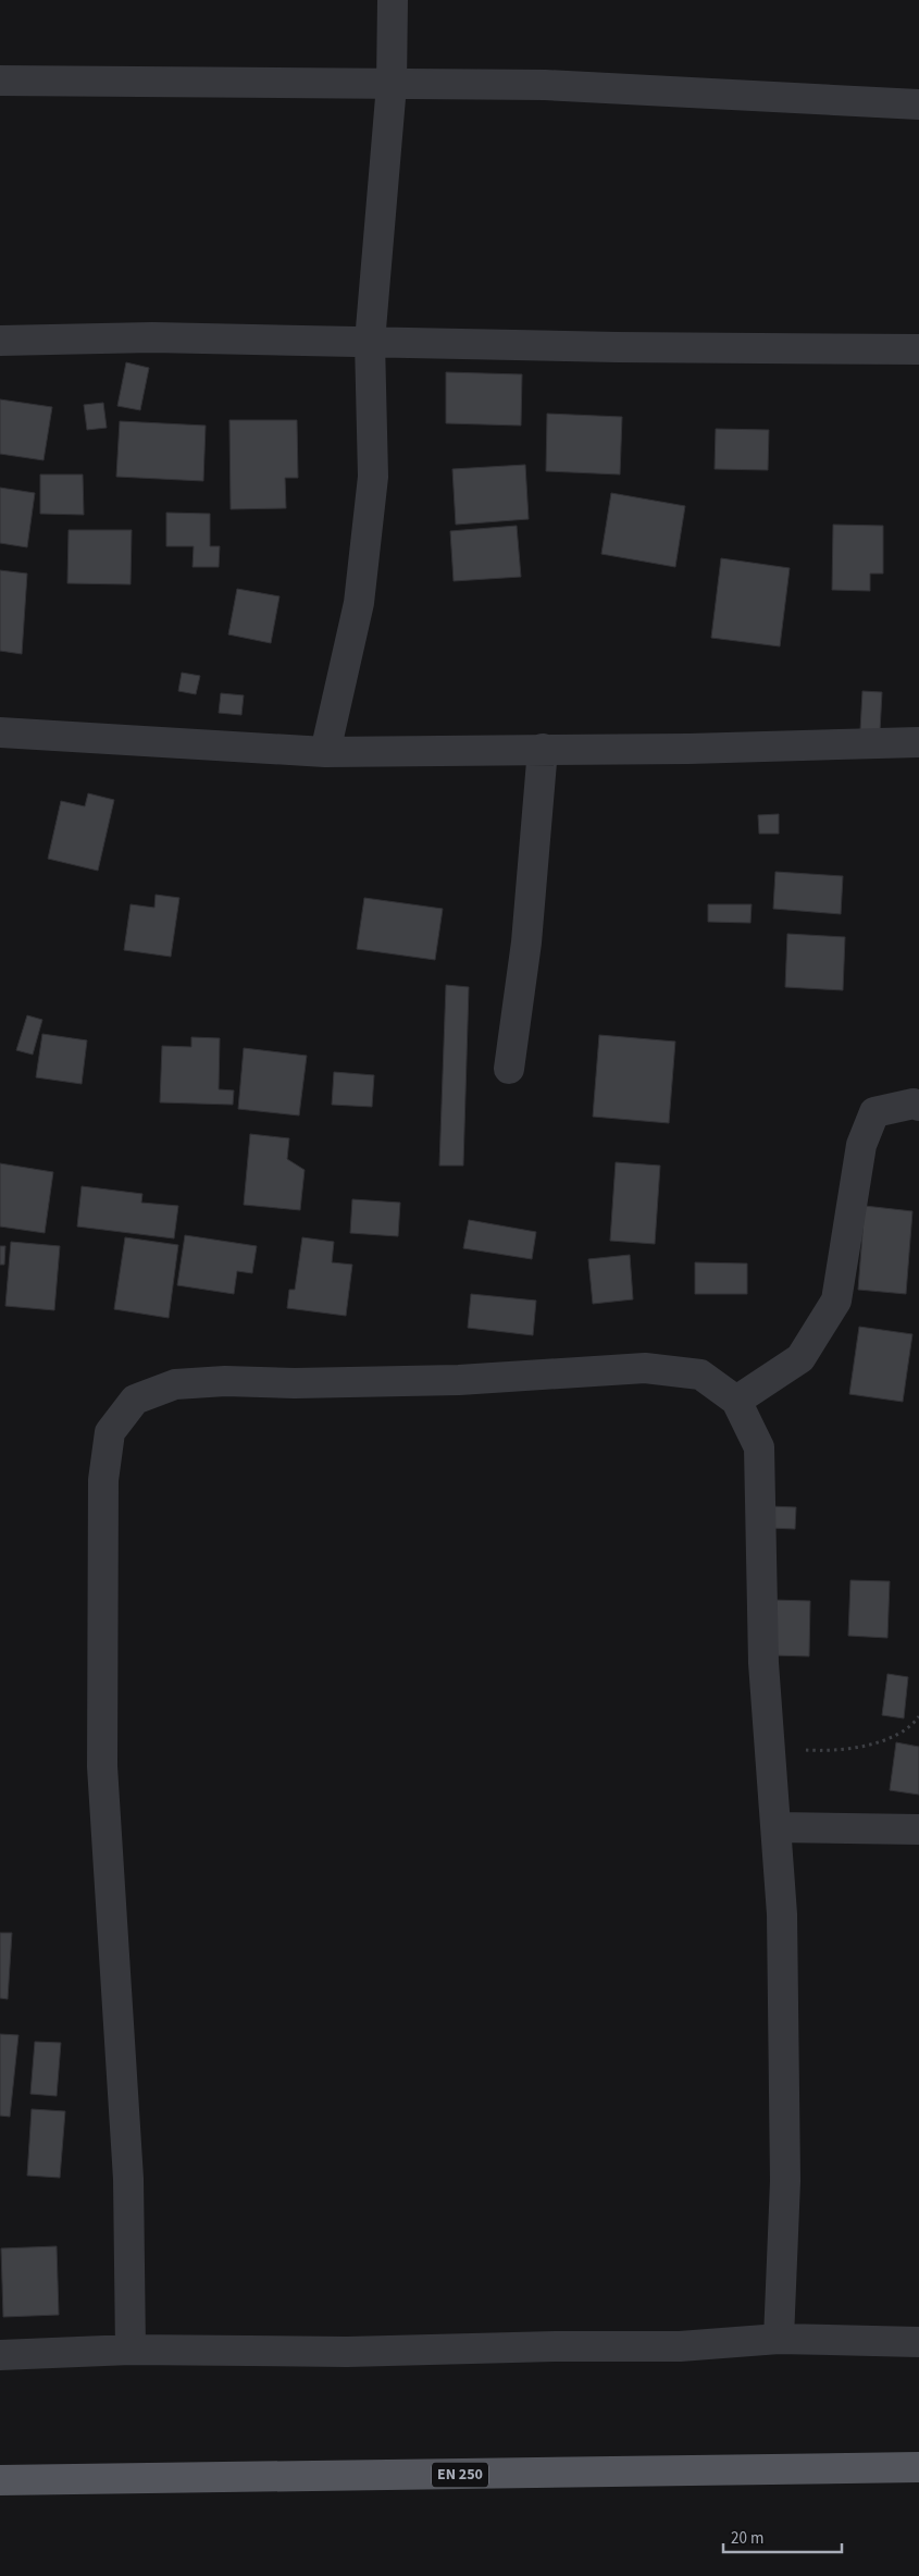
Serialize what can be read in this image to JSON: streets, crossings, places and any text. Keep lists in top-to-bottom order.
{
  "streets": {
    "main road": ["EN 250"]
  },
  "scale_bar": "20 m"
}
